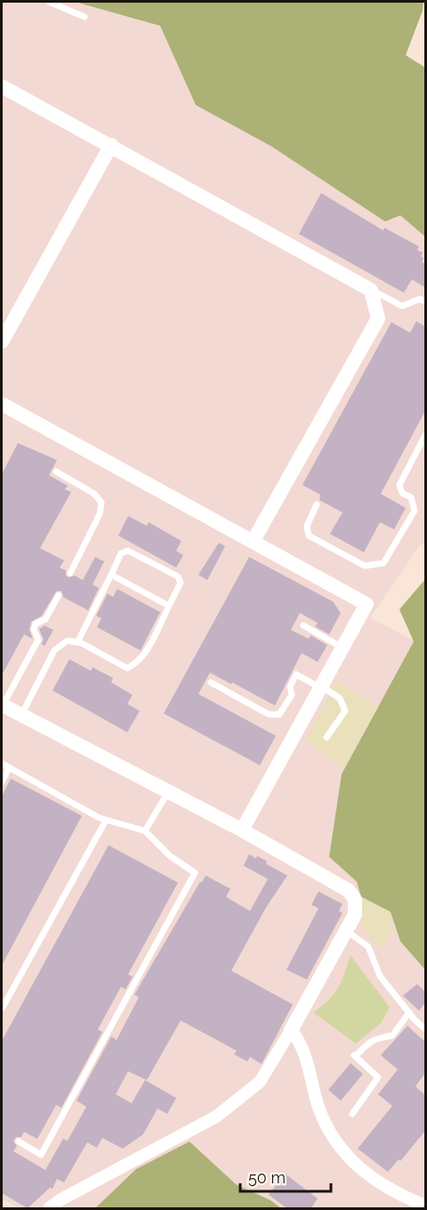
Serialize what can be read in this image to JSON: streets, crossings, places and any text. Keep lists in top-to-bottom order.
{
  "scale_bar": "50 m"
}
